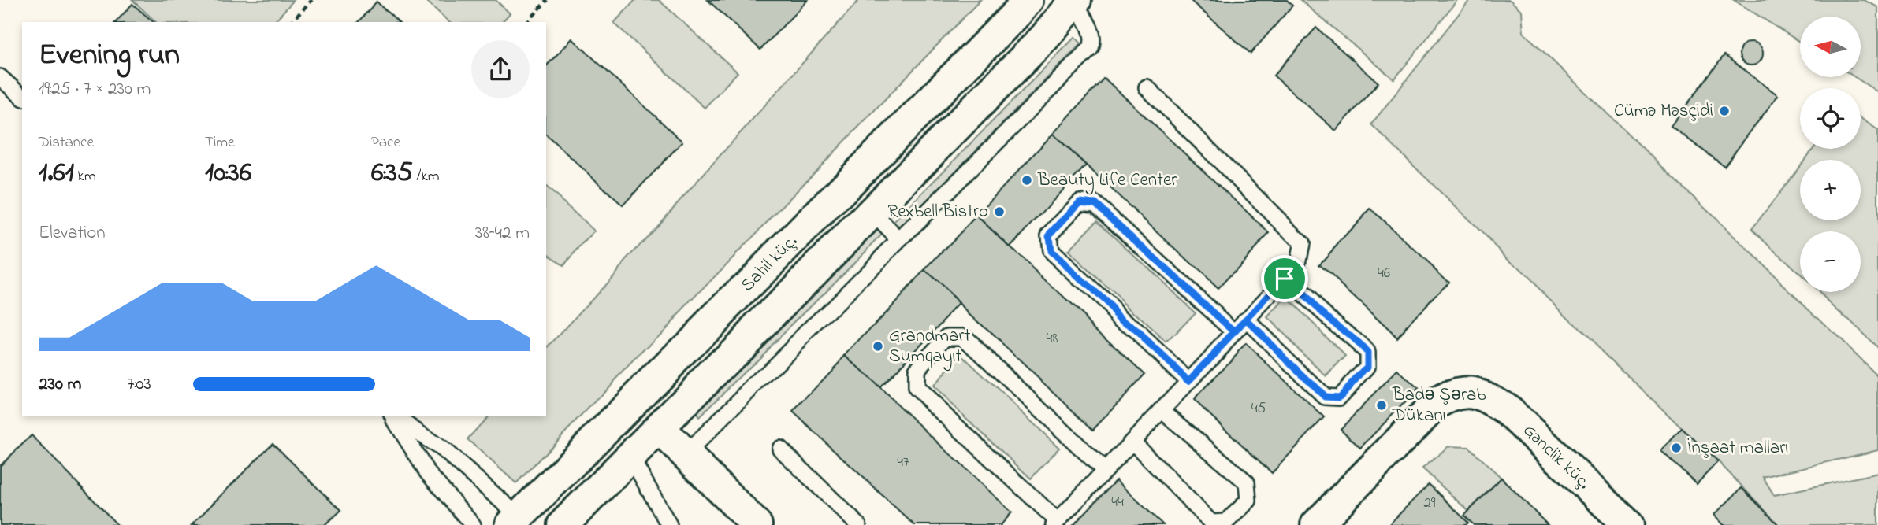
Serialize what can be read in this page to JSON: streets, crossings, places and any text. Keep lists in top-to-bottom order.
{
  "streets": {
    "main road": ["Sahil küç.", "Gənclik küç."]
  },
  "places": [
    "Cümə Məsçidi",
    "Beauty Life Center",
    "Rexbell Bistro",
    "Grandmart Sumqayıt",
    "Badә Şәrab Dükanı",
    "İnşaat malları"
  ],
  "house_numbers": [
    "46",
    "48",
    "45",
    "47",
    "44",
    "29"
  ],
  "north": "left",
  "page": {
    "map_buttons": ["+", "−"],
    "heading": ["Evening run", "19:25 · 7 × 230 m"],
    "stats": [
      ["Distance", "1.61 km"],
      ["Time", "10:36"],
      ["Pace", "6:35 /km"]
    ],
    "chart": ["Elevation", "38–42 m"],
    "list": [
      {
        "name": "230 m",
        "note": "7:03"
      }
    ]
  }
}
